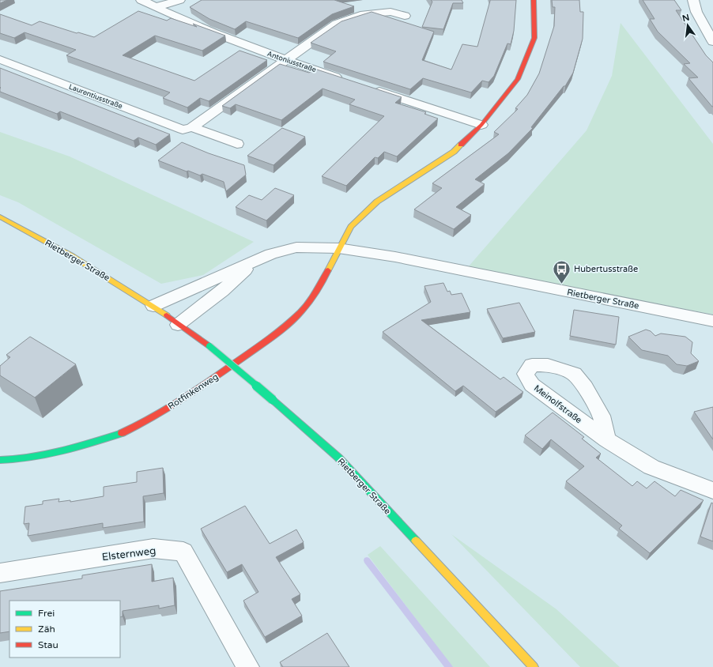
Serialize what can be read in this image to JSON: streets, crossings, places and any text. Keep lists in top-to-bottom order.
{
  "streets": {
    "street": [
      "Antoniusstraße",
      "Laurentiusstraße",
      "Rietberger Straße",
      "Rotfinkenweg",
      "Meinolfstraße",
      "Elsternweg"
    ]
  },
  "crossings": [
    ["Rietberger Straße", "Rotfinkenweg"]
  ],
  "places": {
    "bus stop": ["Hubertusstraße"]
  },
  "legend": ["Frei", "Zäh", "Stau"],
  "north": "top"
}
